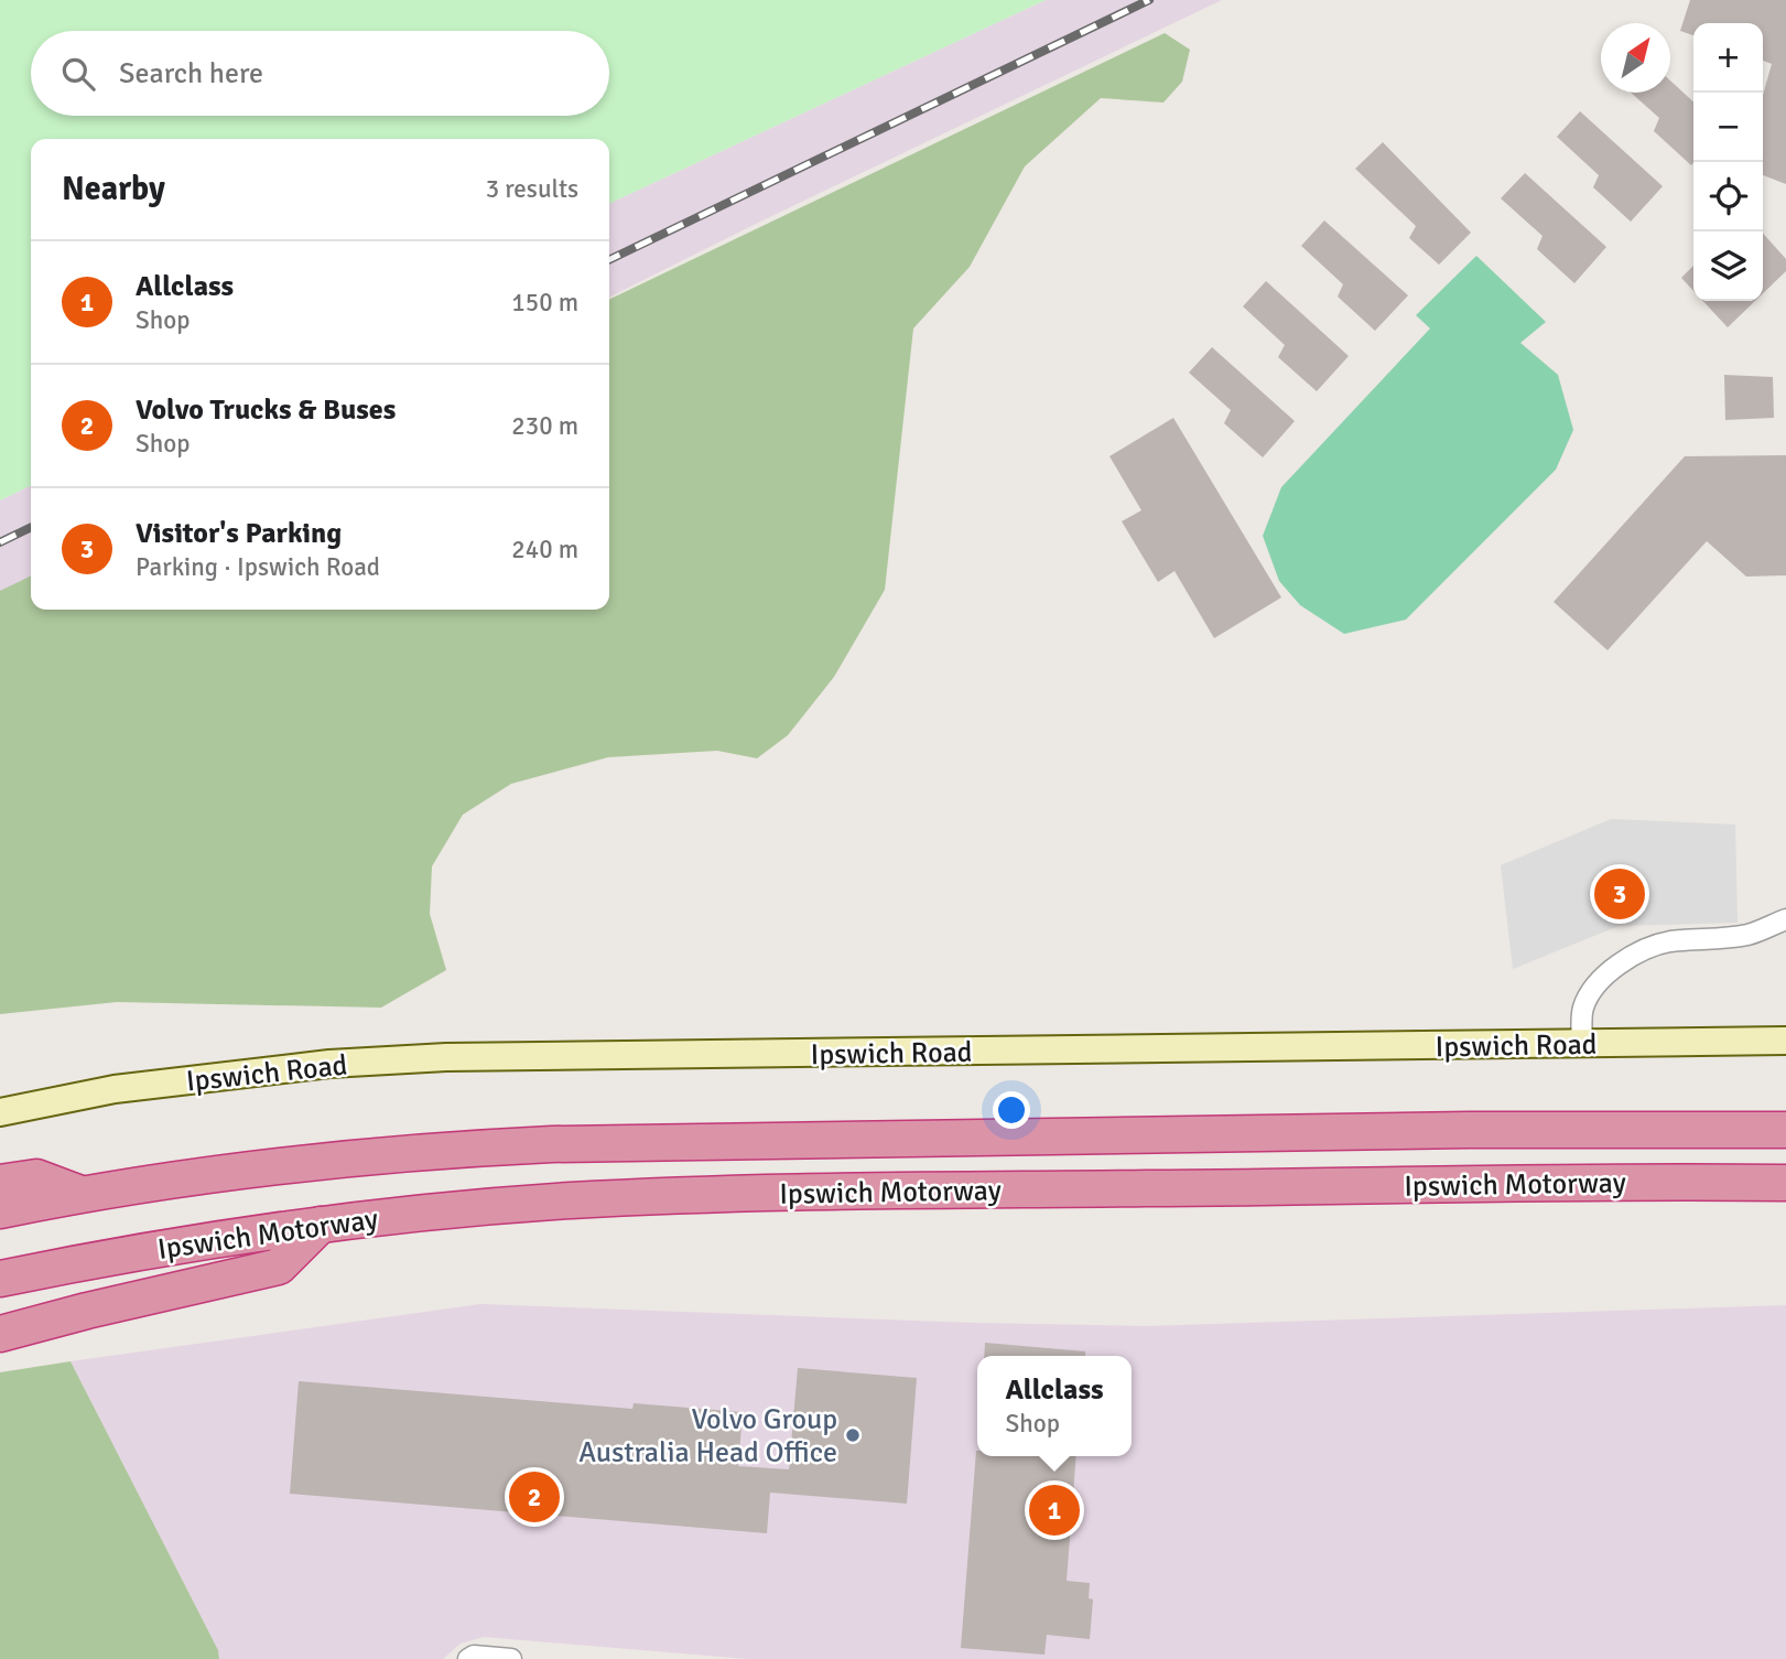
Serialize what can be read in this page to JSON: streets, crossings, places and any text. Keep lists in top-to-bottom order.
{
  "streets": {
    "highway": ["Ipswich Motorway"],
    "street": ["Ipswich Road"]
  },
  "places": ["Volvo Group Australia Head Office"],
  "north": "top right",
  "page": {
    "map_buttons": ["+", "−"],
    "search": "Search here",
    "heading": ["Nearby", "3 results"],
    "list": [
      {
        "mark": "1",
        "name": "Allclass",
        "note": "Shop",
        "value": "150 m"
      },
      {
        "mark": "2",
        "name": "Volvo Trucks & Buses",
        "note": "Shop",
        "value": "230 m"
      },
      {
        "mark": "3",
        "name": "Visitor's Parking",
        "note": "Parking · Ipswich Road",
        "value": "240 m"
      }
    ],
    "pins": ["3", "2", "1"],
    "popup": ["Allclass", "Shop"]
  }
}
